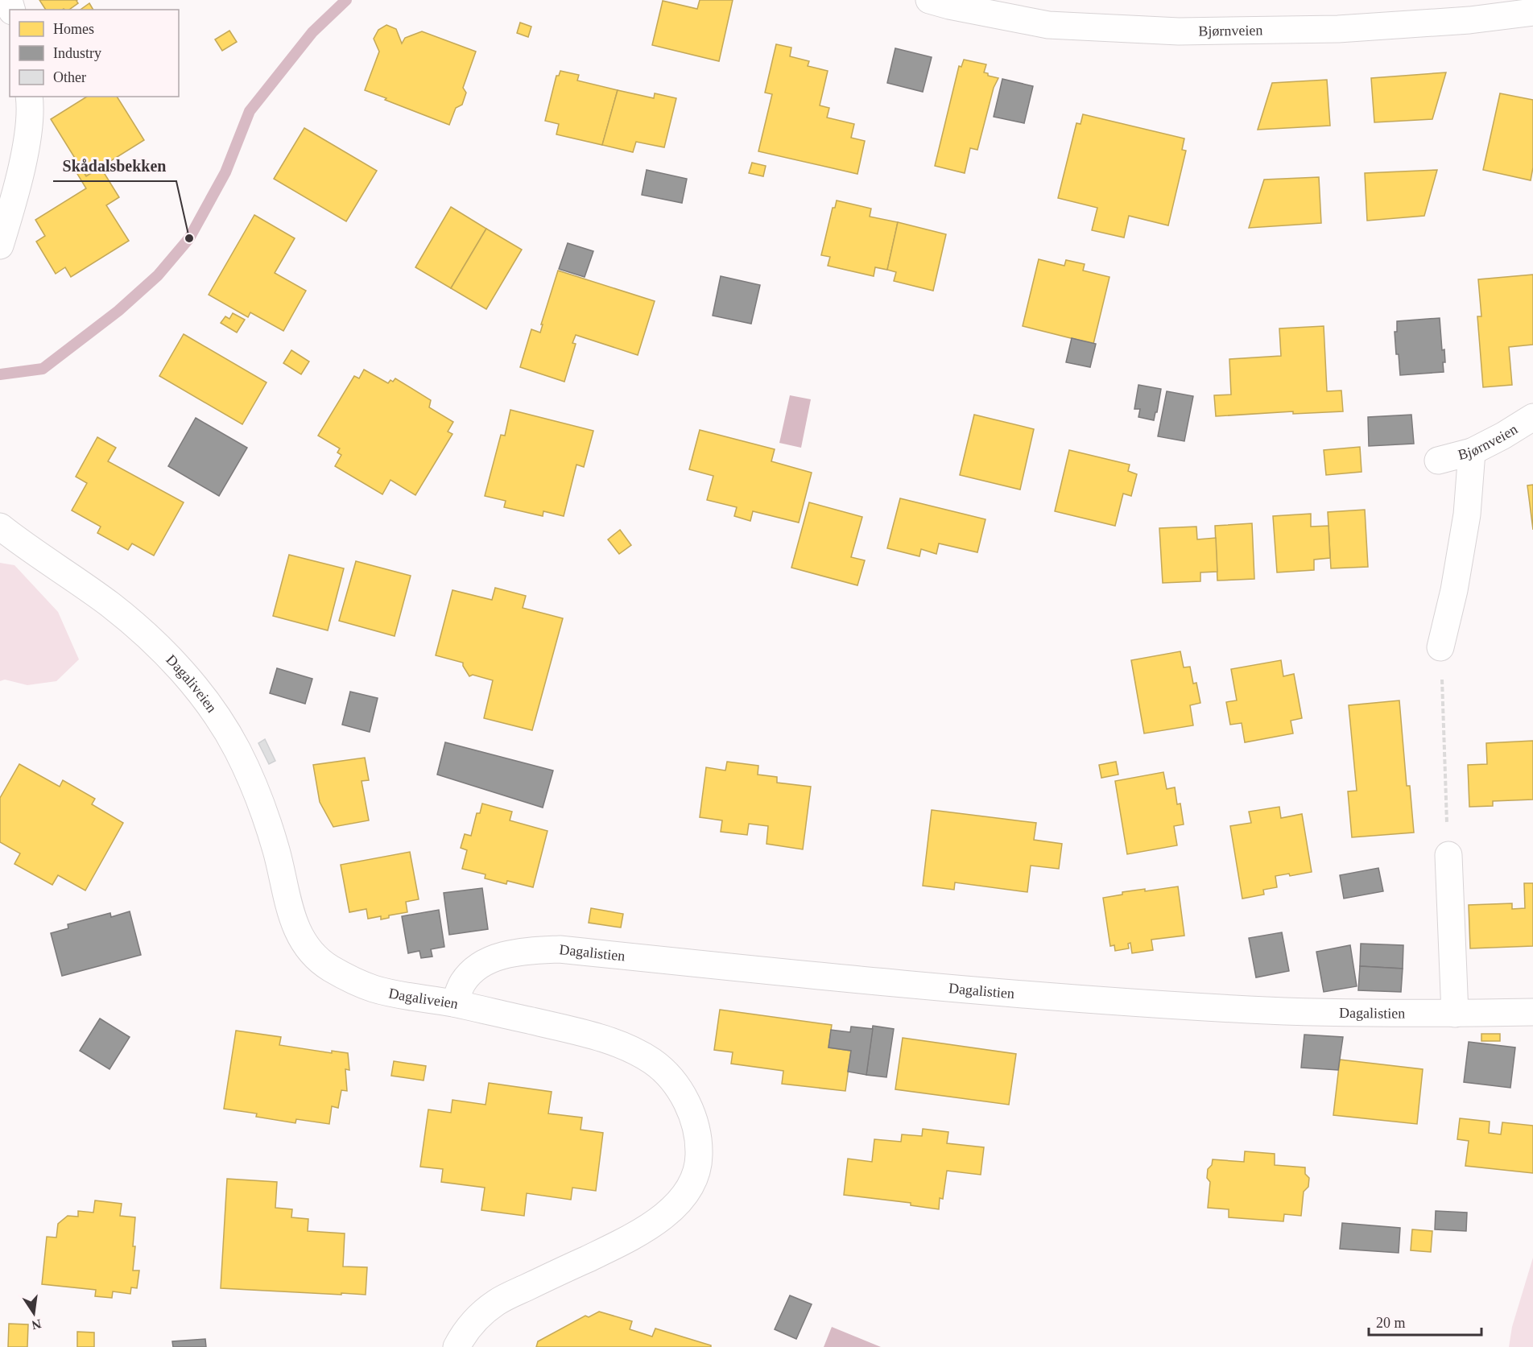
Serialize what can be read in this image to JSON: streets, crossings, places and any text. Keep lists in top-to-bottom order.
{
  "streets": {
    "street": ["Bjørnveien", "Dagaliveien", "Dagalistien"]
  },
  "crossings": [
    ["Dagaliveien", "Dagalistien"]
  ],
  "places": ["Skådalsbekken"],
  "legend": ["Homes", "Industry", "Other"],
  "scale_bar": "20 m",
  "north": "bottom"
}
